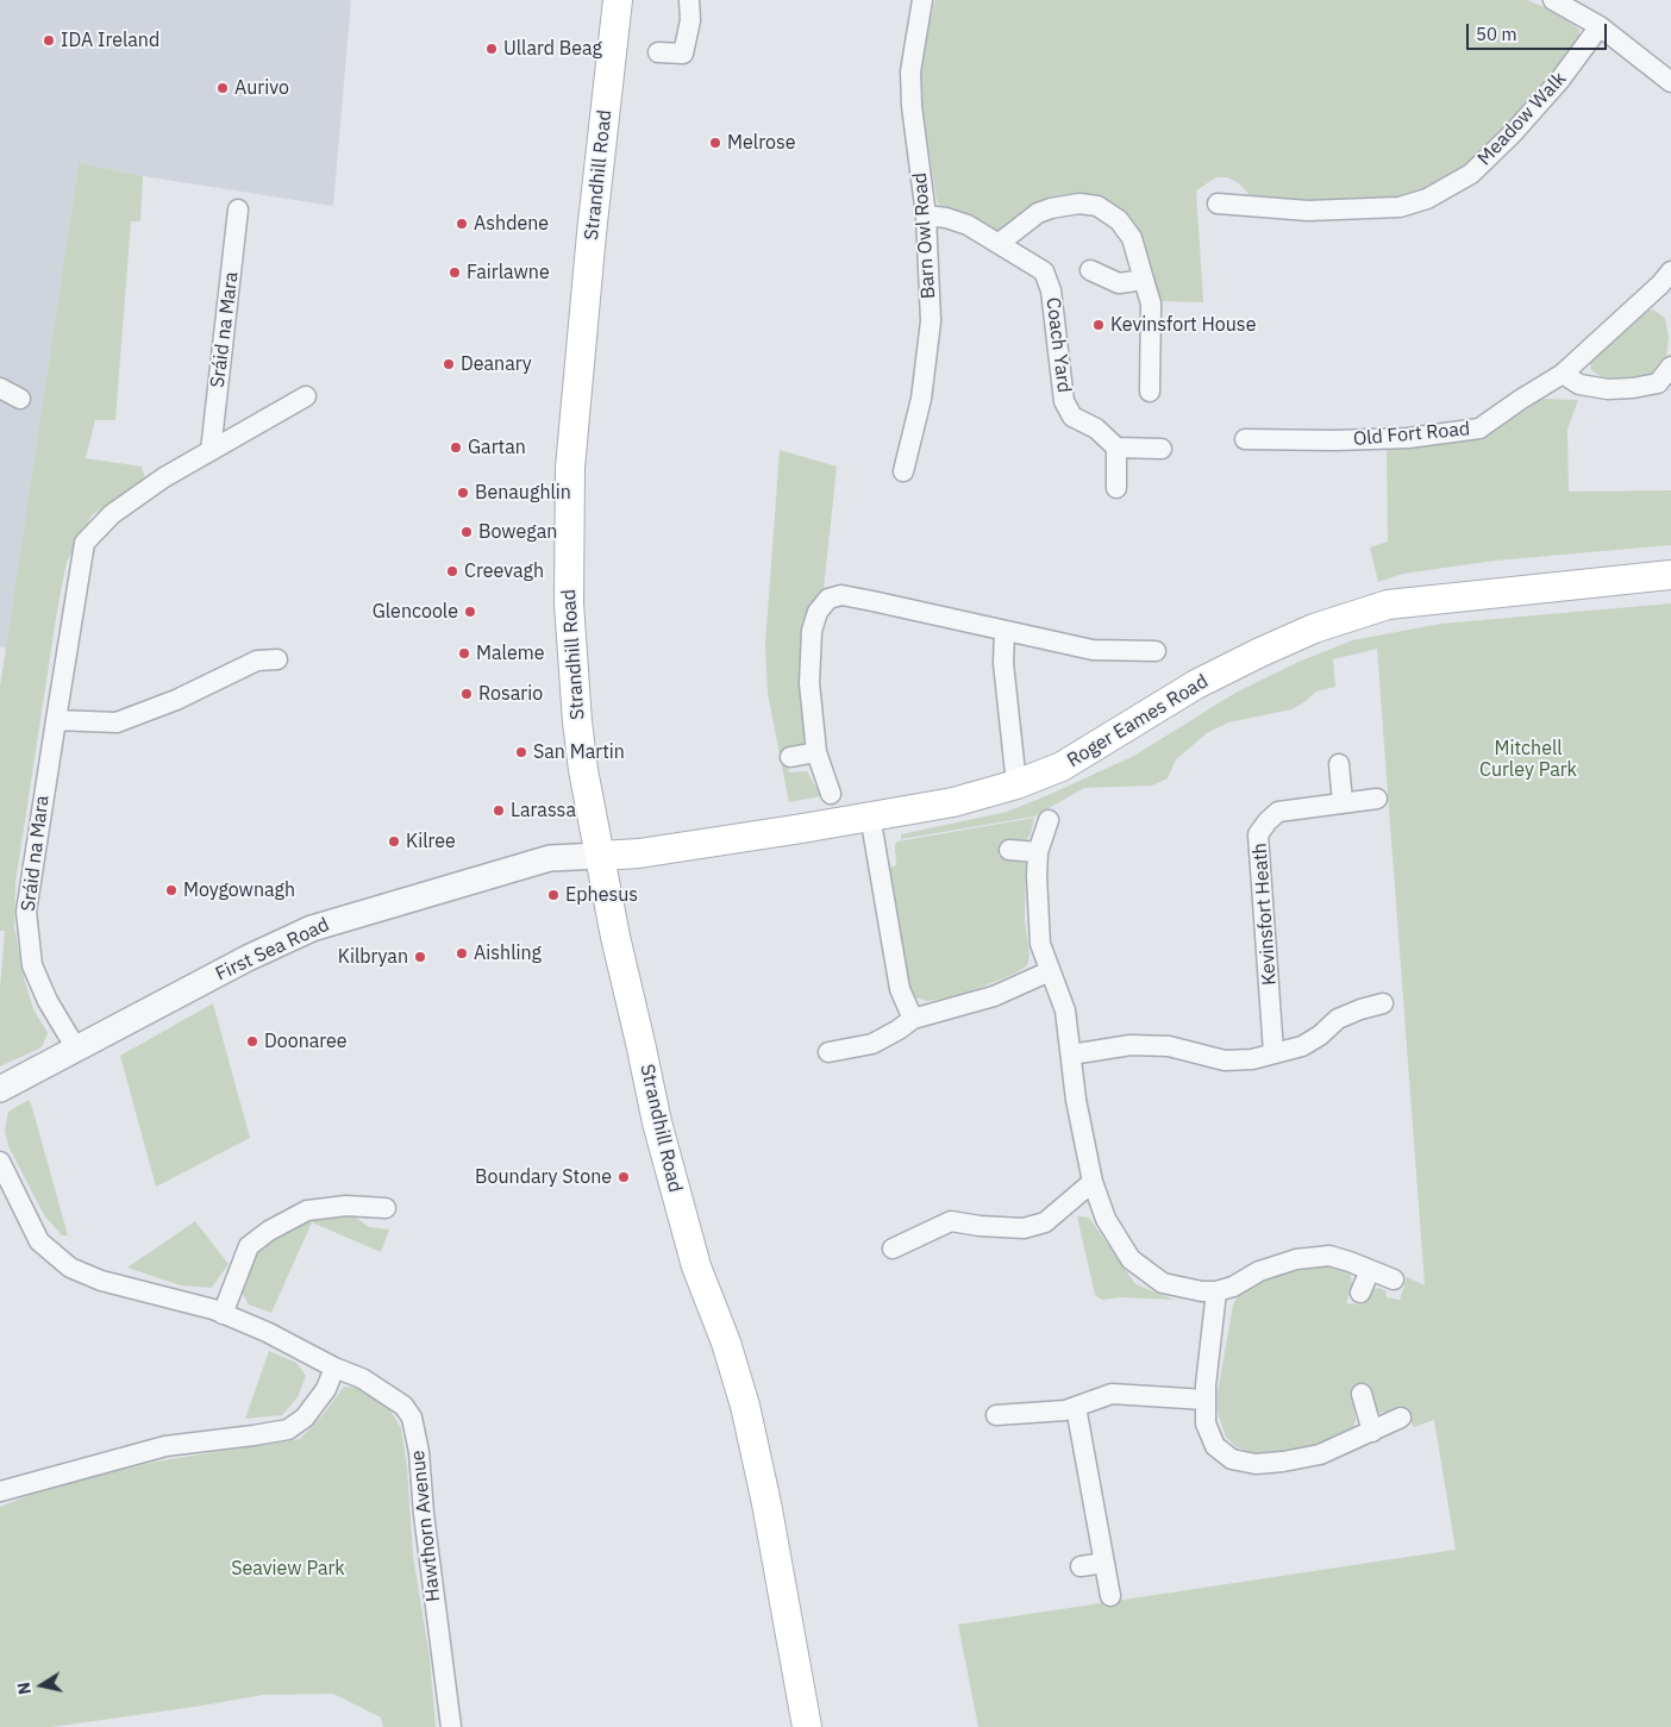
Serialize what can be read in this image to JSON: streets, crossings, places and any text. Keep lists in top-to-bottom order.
{
  "streets": {
    "main road": ["Strandhill Road", "Roger Eames Road"],
    "street": [
      "Meadow Walk",
      "Barn Owl Road",
      "Sráid na Mara",
      "Coach Yard",
      "Old Fort Road",
      "Kevinsfort Heath",
      "First Sea Road",
      "Hawthorn Avenue"
    ]
  },
  "crossings": [
    ["Strandhill Road", "Roger Eames Road"],
    ["Strandhill Road", "First Sea Road"],
    ["Barn Owl Road", "Coach Yard"],
    ["Sráid na Mara", "First Sea Road"],
    ["Roger Eames Road", "First Sea Road"]
  ],
  "parks": ["Mitchell Curley Park", "Seaview Park"],
  "places": [
    "IDA Ireland",
    "Ullard Beag",
    "Aurivo",
    "Melrose",
    "Ashdene",
    "Fairlawne",
    "Kevinsfort House",
    "Deanary",
    "Gartan",
    "Benaughlin",
    "Bowegan",
    "Creevagh",
    "Glencoole",
    "Maleme",
    "Rosario",
    "San Martin",
    "Larassa",
    "Kilree",
    "Moygownagh",
    "Ephesus",
    "Aishling",
    "Kilbryan",
    "Doonaree",
    "Boundary Stone"
  ],
  "scale_bar": "50 m",
  "north": "left"
}
